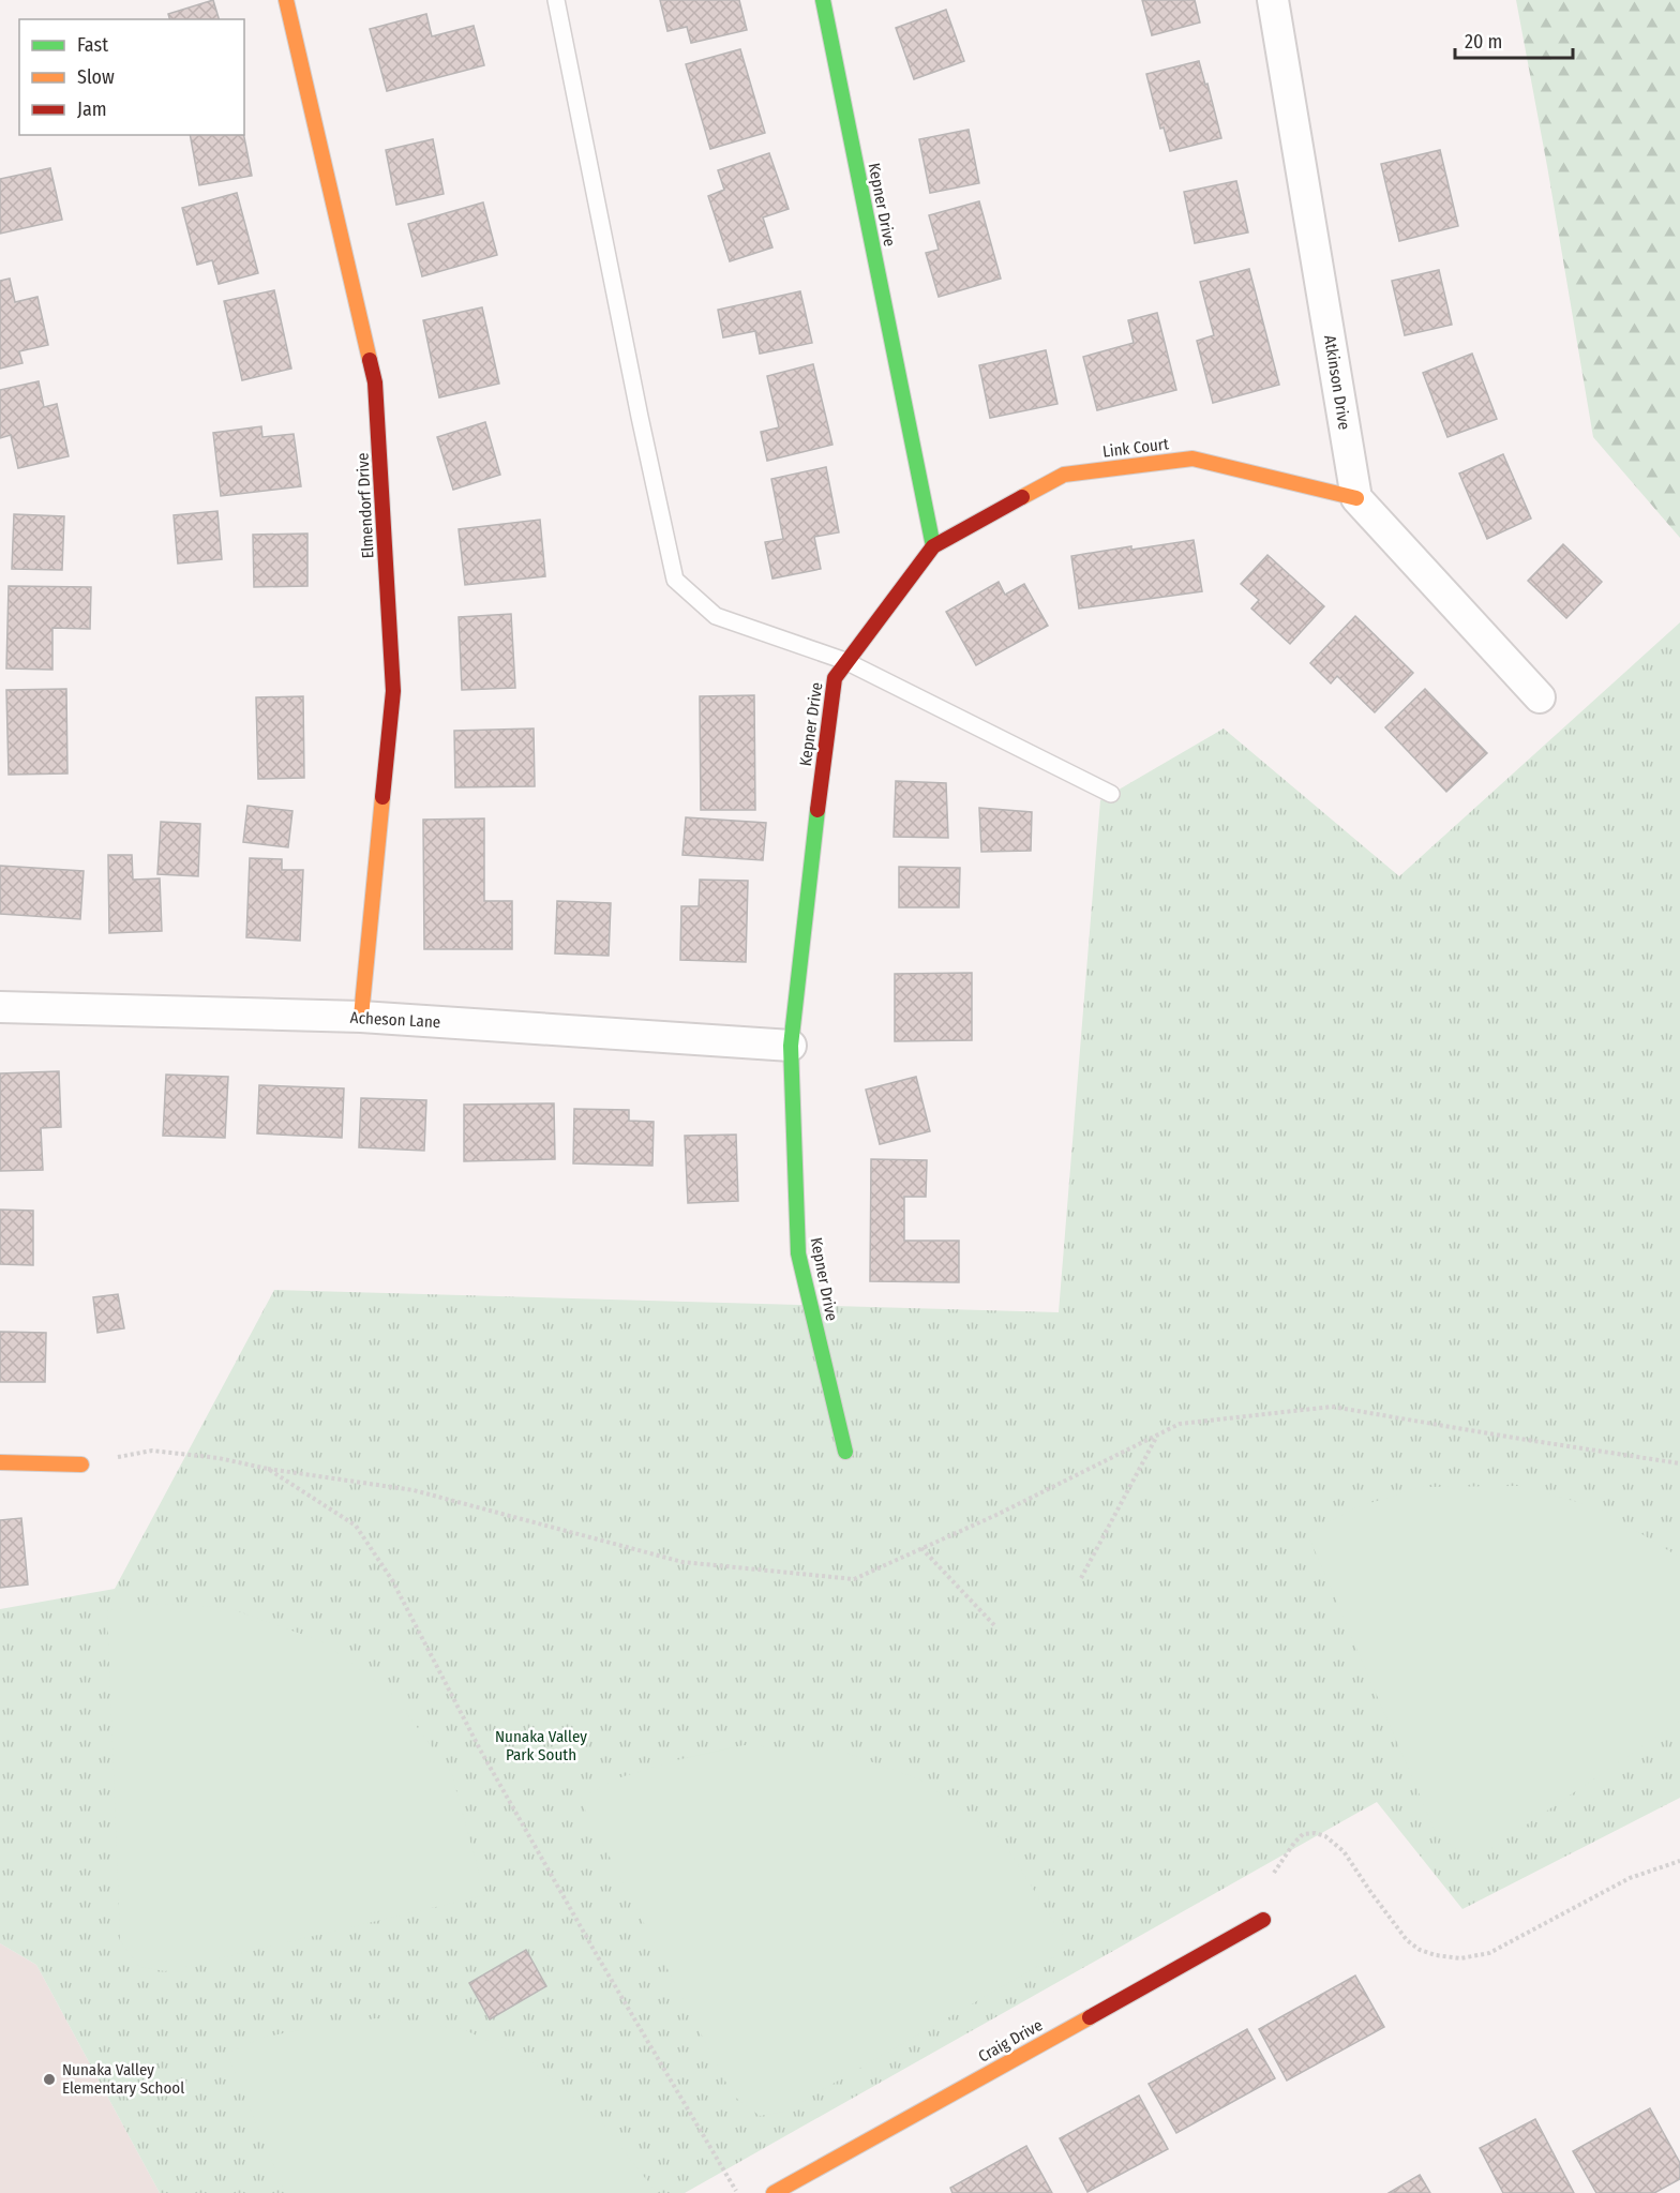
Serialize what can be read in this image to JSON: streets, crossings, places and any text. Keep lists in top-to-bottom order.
{
  "streets": {
    "street": [
      "Kepner Drive",
      "Atkinson Drive",
      "Link Court",
      "Elmendorf Drive",
      "Acheson Lane",
      "Craig Drive"
    ]
  },
  "crossings": [
    ["Kepner Drive", "Link Court"],
    ["Kepner Drive", "Acheson Lane"],
    ["Atkinson Drive", "Link Court"],
    ["Elmendorf Drive", "Acheson Lane"]
  ],
  "parks": ["Nunaka Valley Park South"],
  "places": ["Nunaka Valley Elementary School"],
  "legend": ["Fast", "Slow", "Jam"],
  "scale_bar": "20 m"
}
